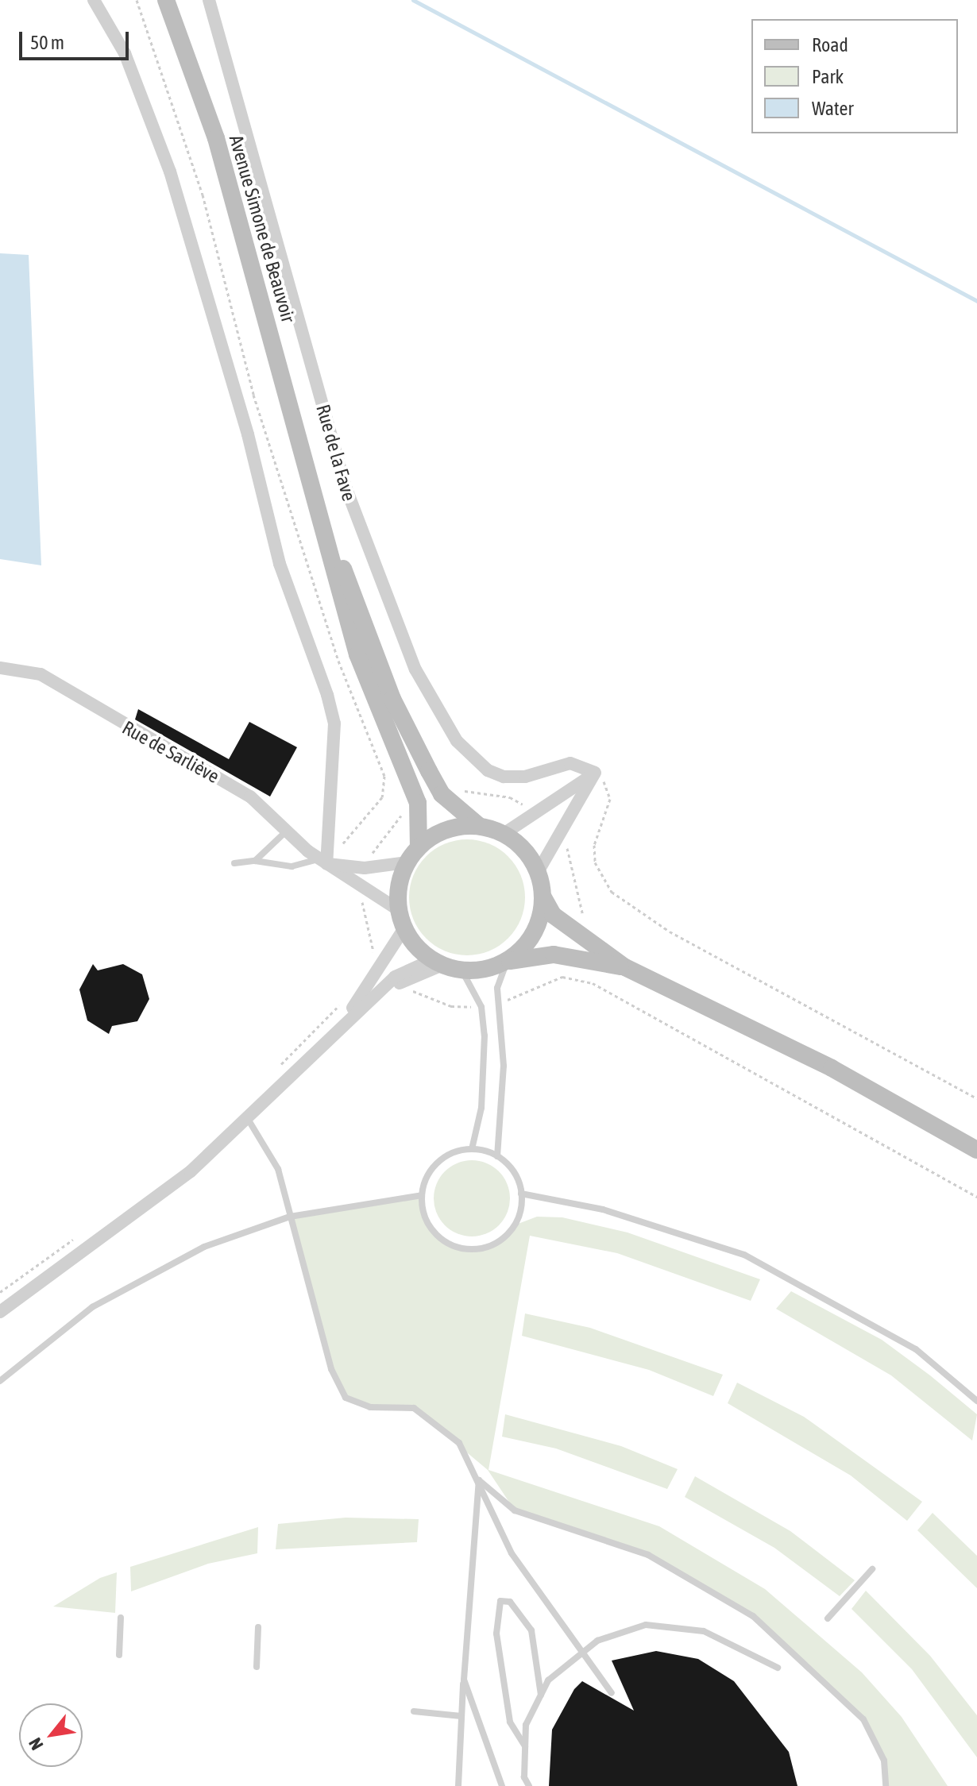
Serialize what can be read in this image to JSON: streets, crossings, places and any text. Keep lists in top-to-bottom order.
{
  "streets": {
    "main road": ["Avenue Simone de Beauvoir"],
    "street": ["Rue de la Fave", "Rue de Sarliève"]
  },
  "legend": ["Road", "Park", "Water"],
  "scale_bar": "50 m",
  "north": "bottom left"
}
